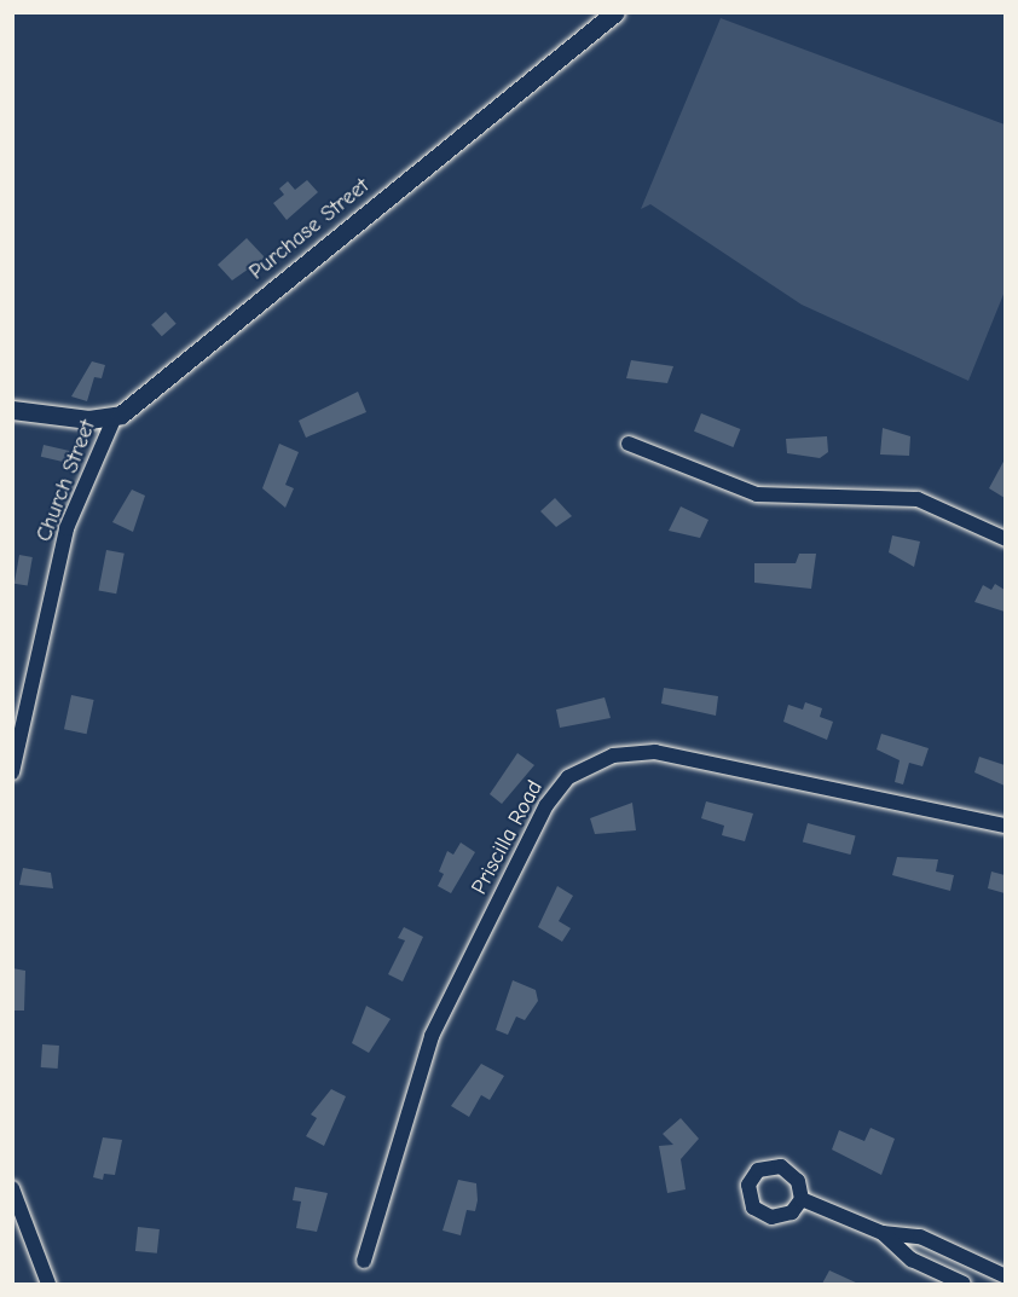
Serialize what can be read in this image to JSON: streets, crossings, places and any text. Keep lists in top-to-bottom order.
{
  "streets": {
    "street": ["Purchase Street", "Church Street", "Priscilla Road"]
  },
  "crossings": [
    ["Purchase Street", "Church Street"]
  ]
}
